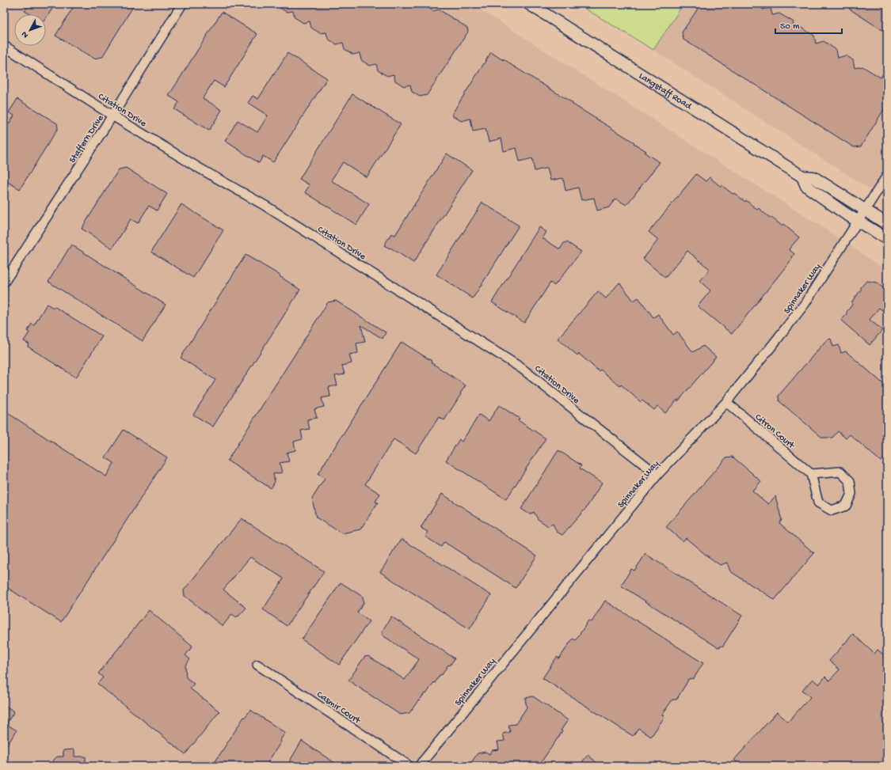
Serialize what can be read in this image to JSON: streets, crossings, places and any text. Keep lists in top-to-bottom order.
{
  "streets": {
    "main road": ["Langstaff Road"],
    "street": [
      "Citation Drive",
      "Staffern Drive",
      "Spinnaker Way",
      "Citron Court",
      "Casmir Court"
    ]
  },
  "crossings": [
    ["Langstaff Road", "Spinnaker Way"],
    ["Citation Drive", "Staffern Drive"],
    ["Citation Drive", "Spinnaker Way"],
    ["Spinnaker Way", "Citron Court"]
  ],
  "scale_bar": "50 m",
  "north": "bottom left"
}
